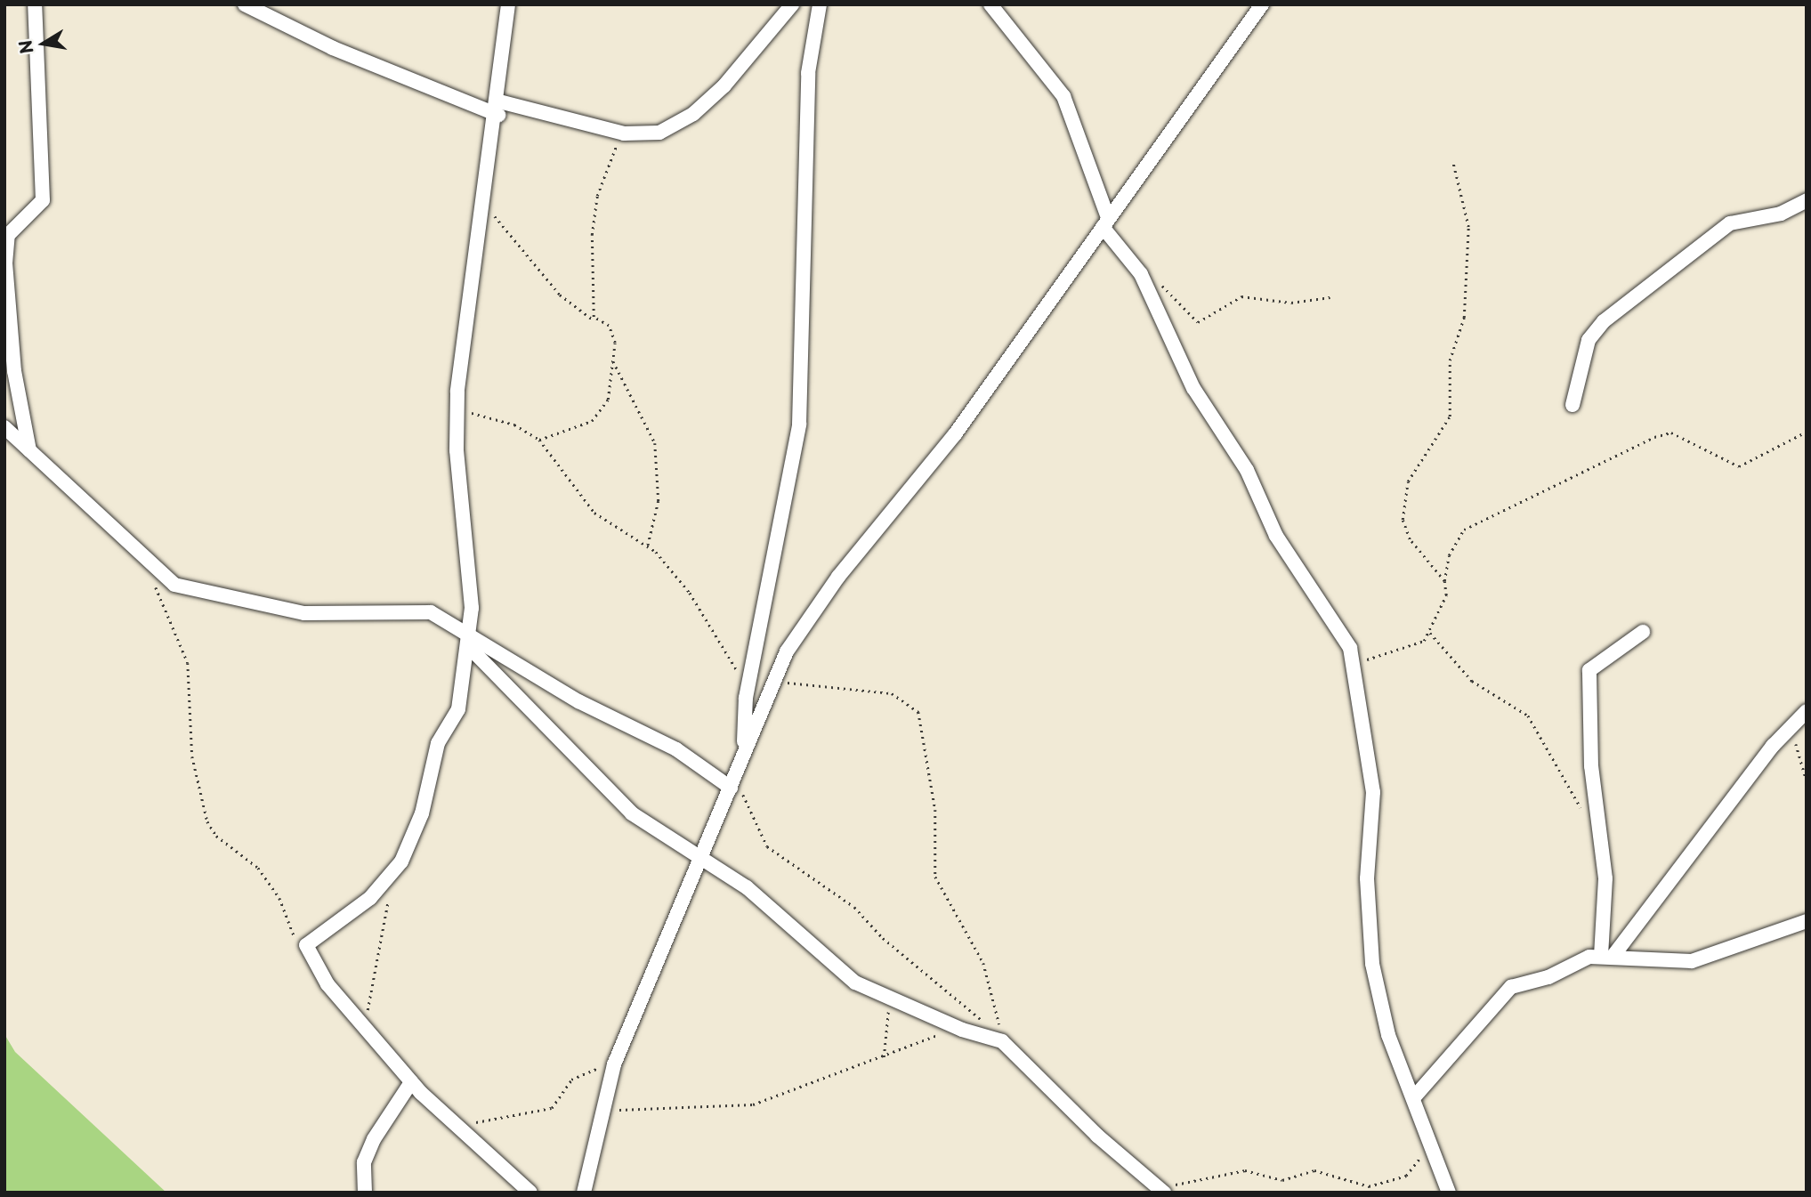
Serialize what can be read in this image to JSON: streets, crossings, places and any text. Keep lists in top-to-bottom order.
{
  "north": "left"
}
